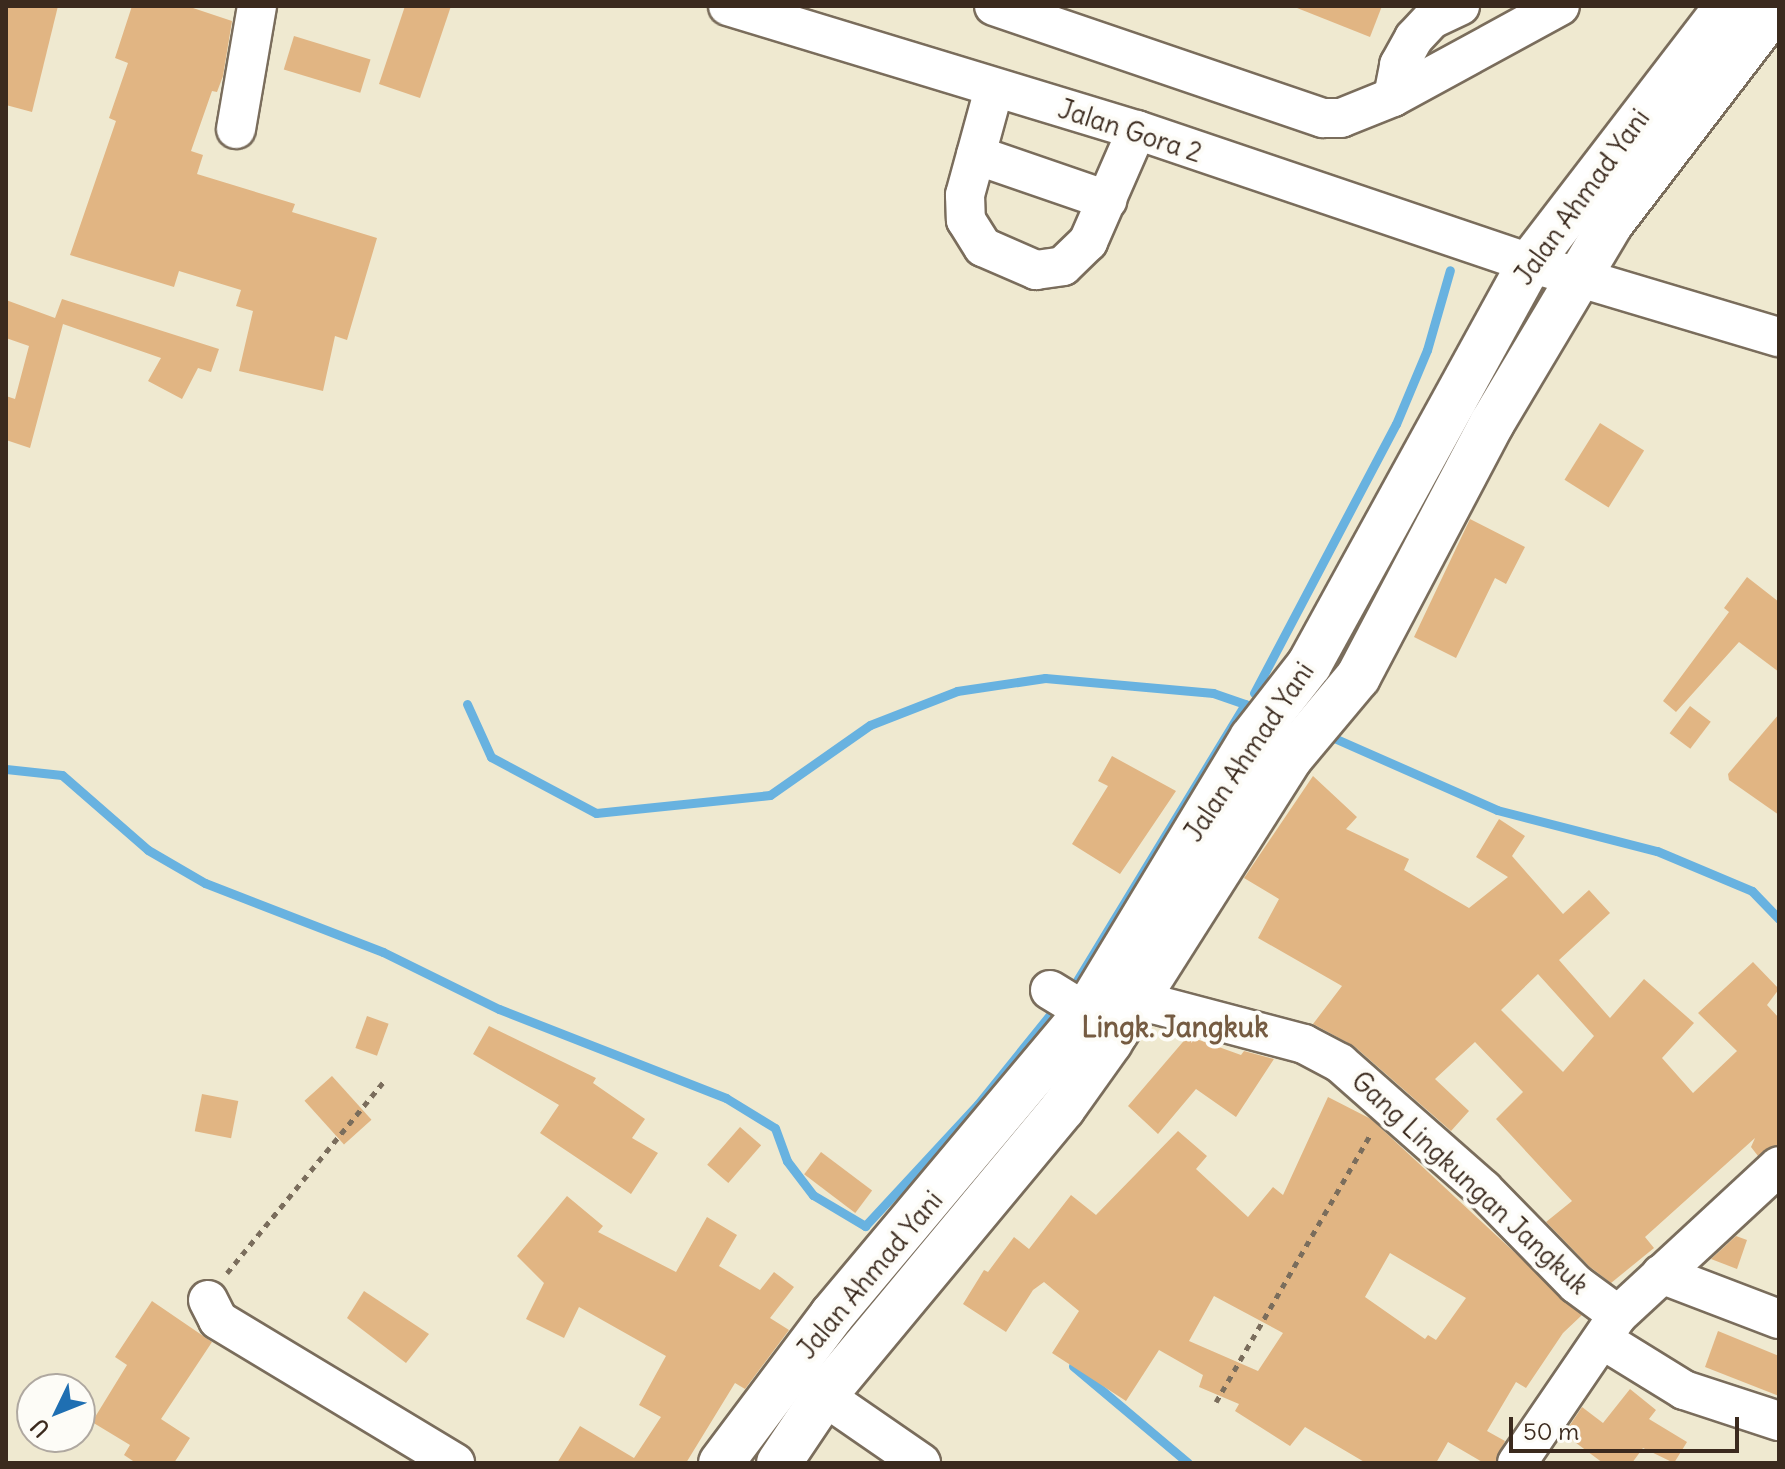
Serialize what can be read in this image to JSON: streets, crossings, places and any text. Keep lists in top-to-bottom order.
{
  "streets": {
    "highway": ["Jalan Ahmad Yani"],
    "street": ["Jalan Gora 2", "Gang Lingkungan Jangkuk"]
  },
  "crossings": [
    ["Jalan Gora 2", "Jalan Ahmad Yani"]
  ],
  "districts": ["Lingk. Jangkuk"],
  "scale_bar": "50 m",
  "north": "bottom left"
}
